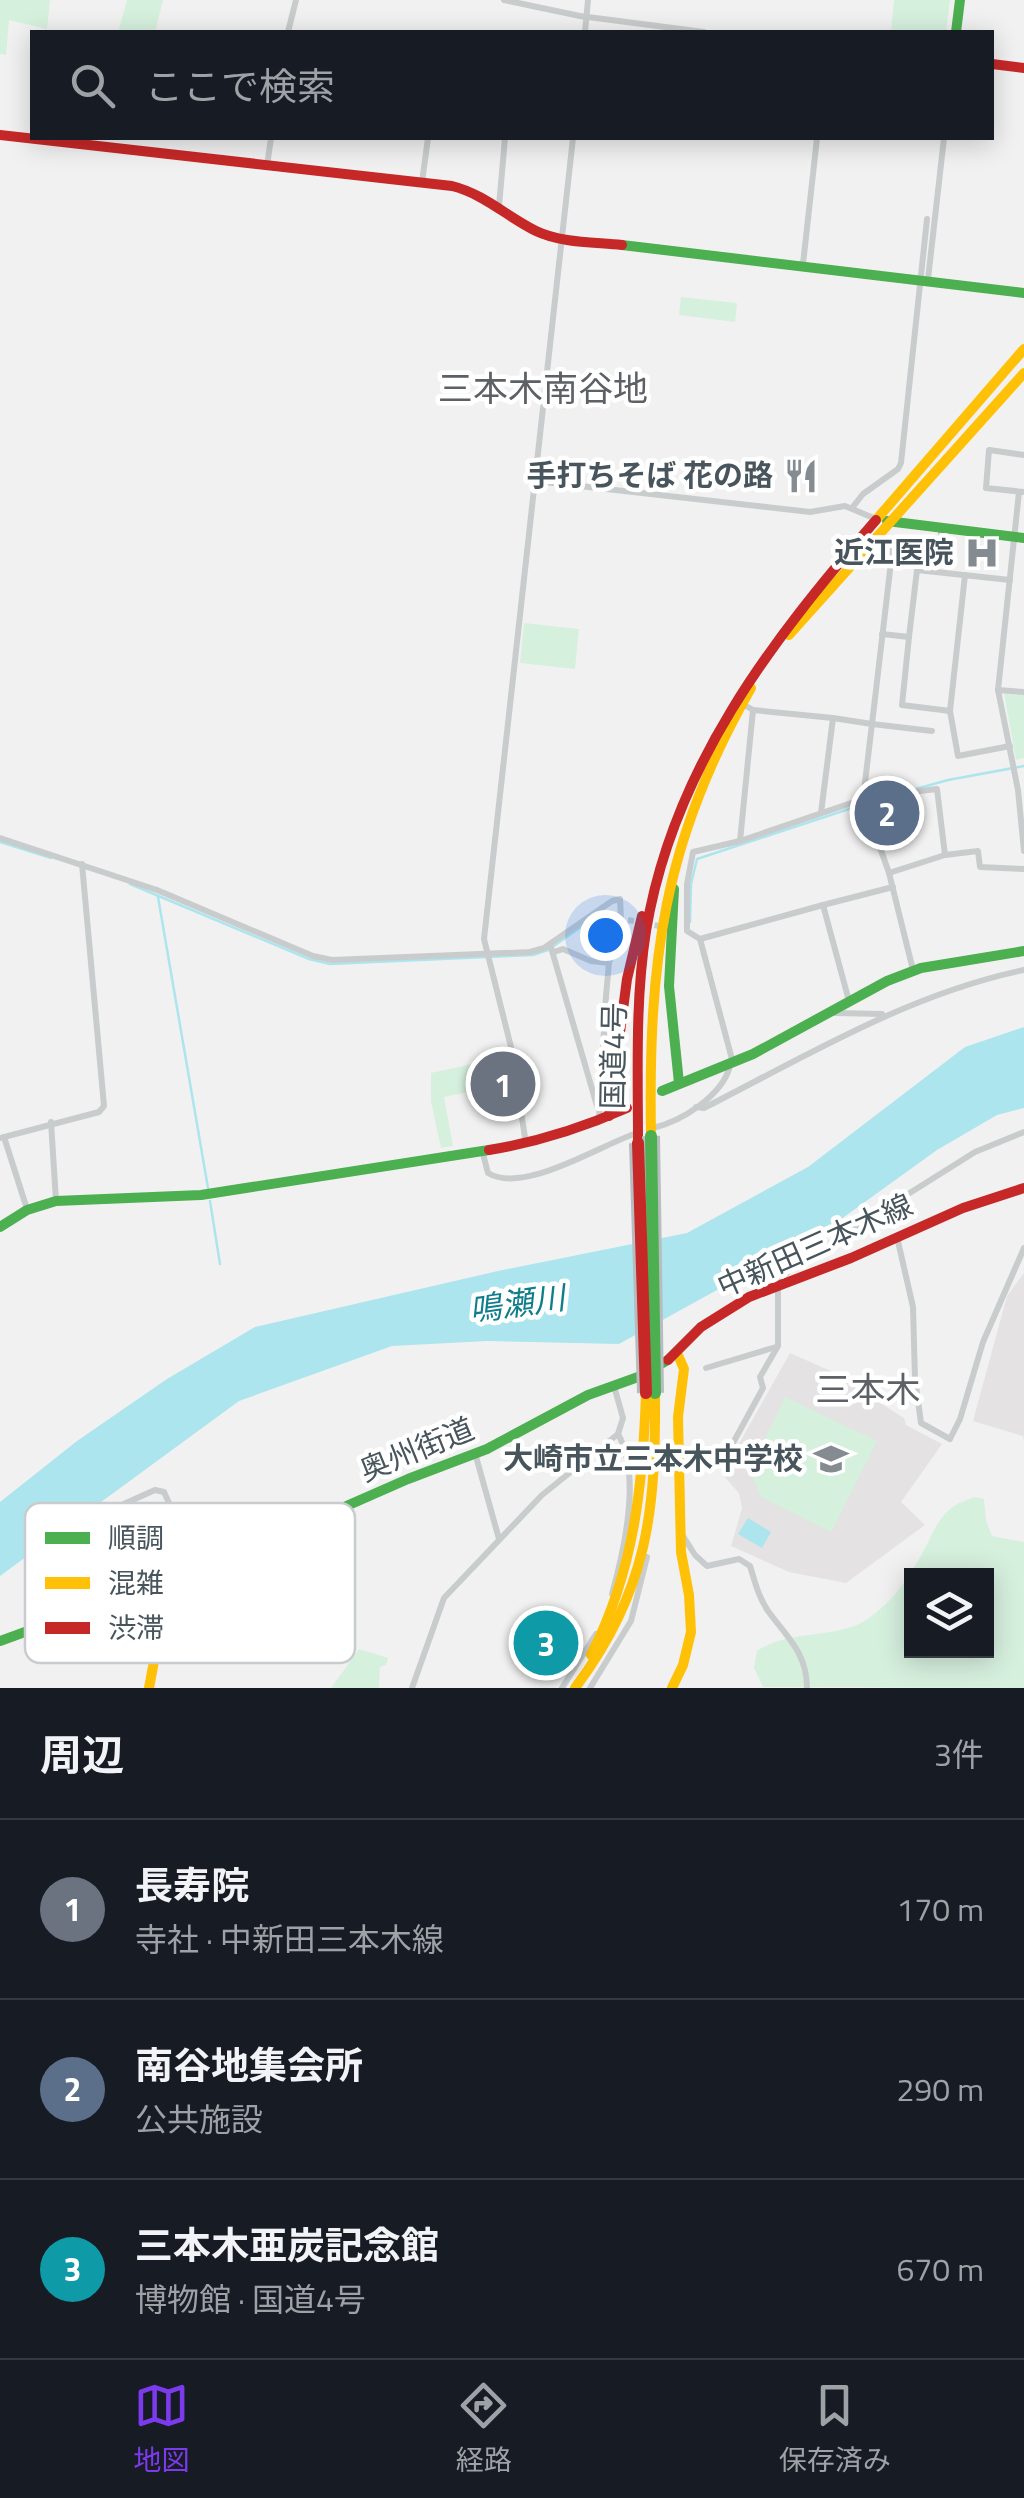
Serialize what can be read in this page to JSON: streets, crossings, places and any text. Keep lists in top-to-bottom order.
{
  "streets": {
    "main road": ["国道4号", "中新田三本木線", "奥州街道"]
  },
  "crossings": [
    ["中新田三本木線", "奥州街道"]
  ],
  "districts": ["三本木南谷地", "三本木"],
  "water": ["鳴瀬川"],
  "places": {
    "restaurant": ["手打ちそば 花の路"],
    "hospital": ["近江医院"],
    "school or university": ["大崎市立三本木中学校"]
  },
  "legend": ["順調", "混雑", "渋滞"],
  "page": {
    "search": "ここで検索",
    "pins": ["2", "1", "3"],
    "heading": ["周辺", "3件"],
    "list": [
      {
        "mark": "1",
        "name": "長寿院",
        "note": "寺社 · 中新田三本木線",
        "value": "170 m"
      },
      {
        "mark": "2",
        "name": "南谷地集会所",
        "note": "公共施設",
        "value": "290 m"
      },
      {
        "mark": "3",
        "name": "三本木亜炭記念館",
        "note": "博物館 · 国道4号",
        "value": "670 m"
      }
    ],
    "nav": ["地図", "経路", "保存済み"]
  }
}
